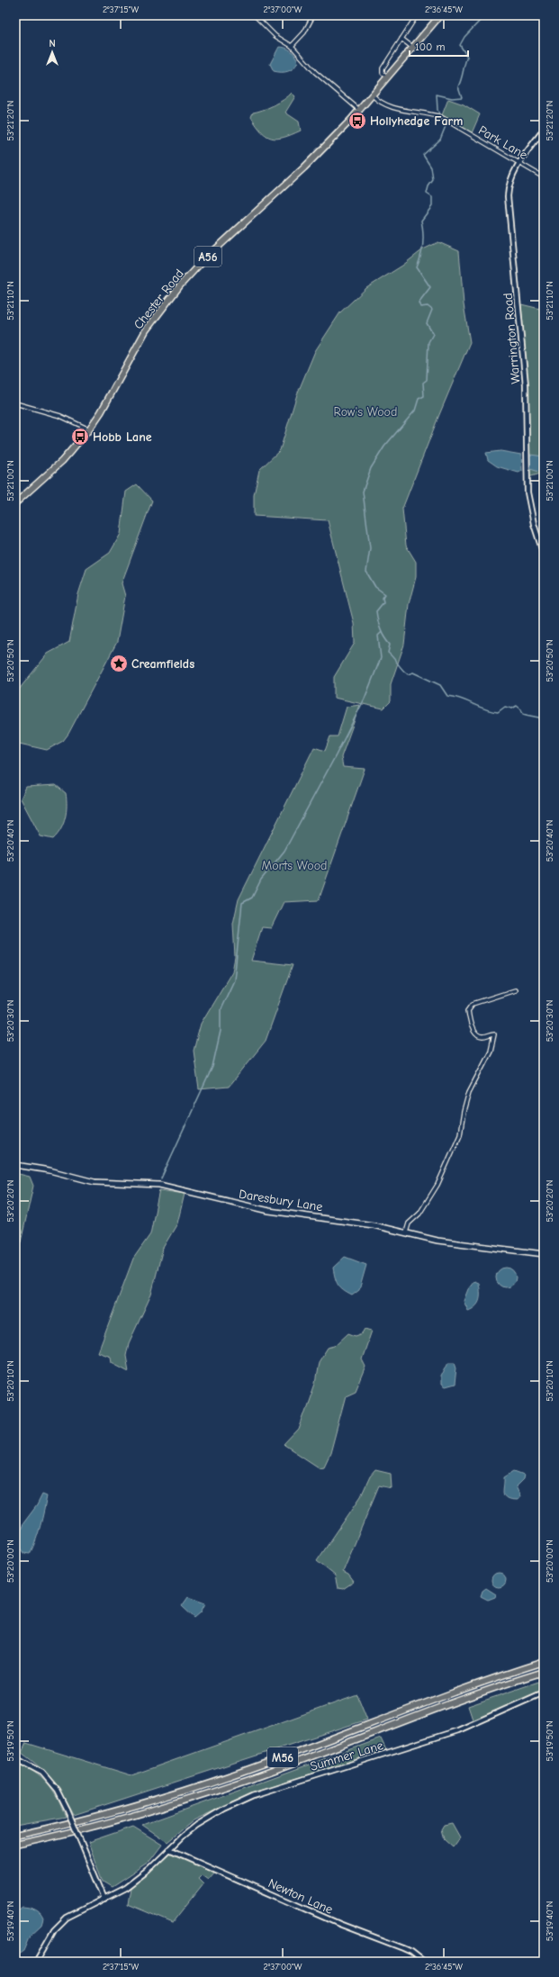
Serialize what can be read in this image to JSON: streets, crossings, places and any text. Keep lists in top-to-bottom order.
{
  "streets": {
    "highway": ["A56", "Chester Road", "M56"],
    "main road": ["Daresbury Lane"],
    "street": [
      "Park Lane",
      "Warrington Road",
      "Summer Lane",
      "Newton Lane"
    ]
  },
  "crossings": [
    ["Park Lane", "Chester Road"],
    ["Park Lane", "Warrington Road"],
    ["Summer Lane", "Newton Lane"]
  ],
  "parks": ["Row's Wood", "Morts Wood"],
  "places": {
    "bus stop": ["Hollyhedge Farm", "Hobb Lane"],
    "place": ["Creamfields"]
  },
  "scale_bar": "100 m",
  "north": "top",
  "coordinates": [
    "2°37'15\"W",
    "2°37'00\"W",
    "2°36'45\"W",
    "53°21'20\"N",
    "53°21'10\"N",
    "53°21'00\"N",
    "53°20'50\"N",
    "53°20'40\"N",
    "53°20'30\"N",
    "53°20'20\"N",
    "53°20'10\"N",
    "53°20'00\"N",
    "53°19'50\"N",
    "53°19'40\"N"
  ]
}
